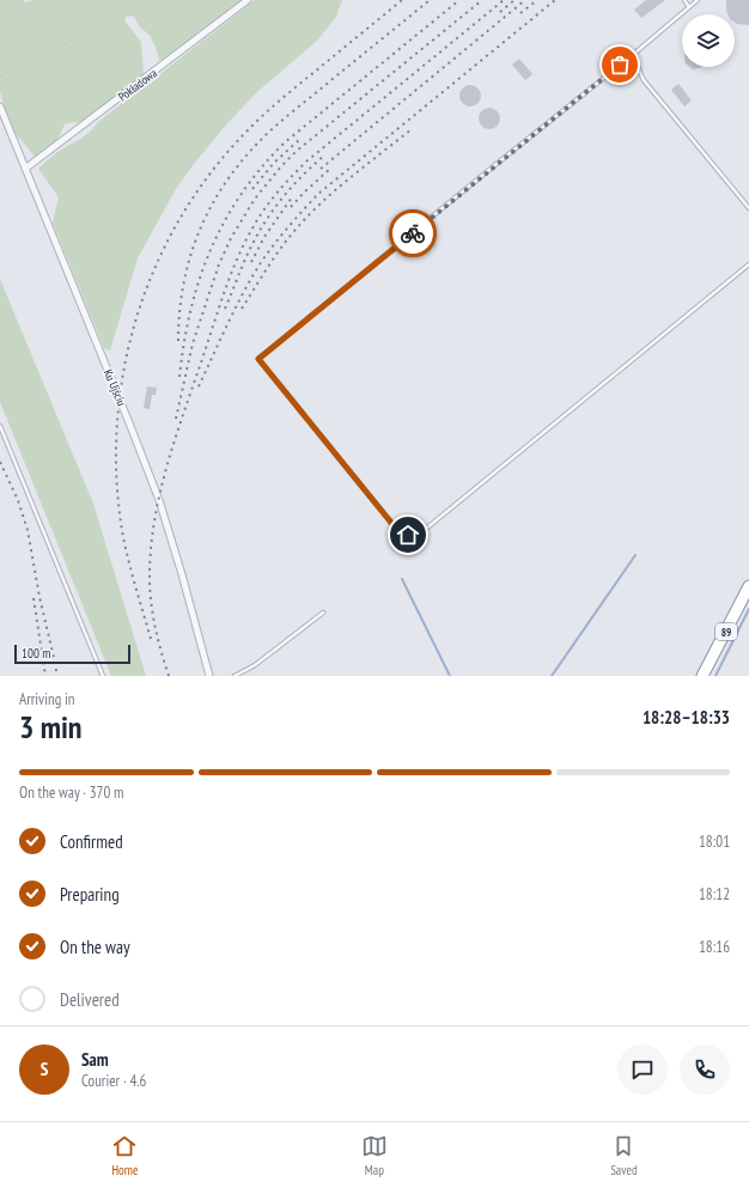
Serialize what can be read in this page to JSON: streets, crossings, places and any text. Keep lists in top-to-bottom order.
{
  "streets": {
    "highway": ["89"],
    "street": ["Pokładowa", "Ku Ujściu"]
  },
  "crossings": [
    ["Pokładowa", "Ku Ujściu"]
  ],
  "scale_bar": "100 m",
  "page": {
    "scale": "100 m",
    "heading": ["3 min", "Arriving in", "18:28–18:33"],
    "panel": ["Sam", "Courier · 4.6"],
    "bar": "On the way · 370 m",
    "list": [
      ["Confirmed", "18:01"],
      ["Preparing", "18:12"],
      ["On the way", "18:16"],
      "Delivered"
    ],
    "round": "S",
    "tabs": ["Home", "Map", "Saved"]
  }
}
